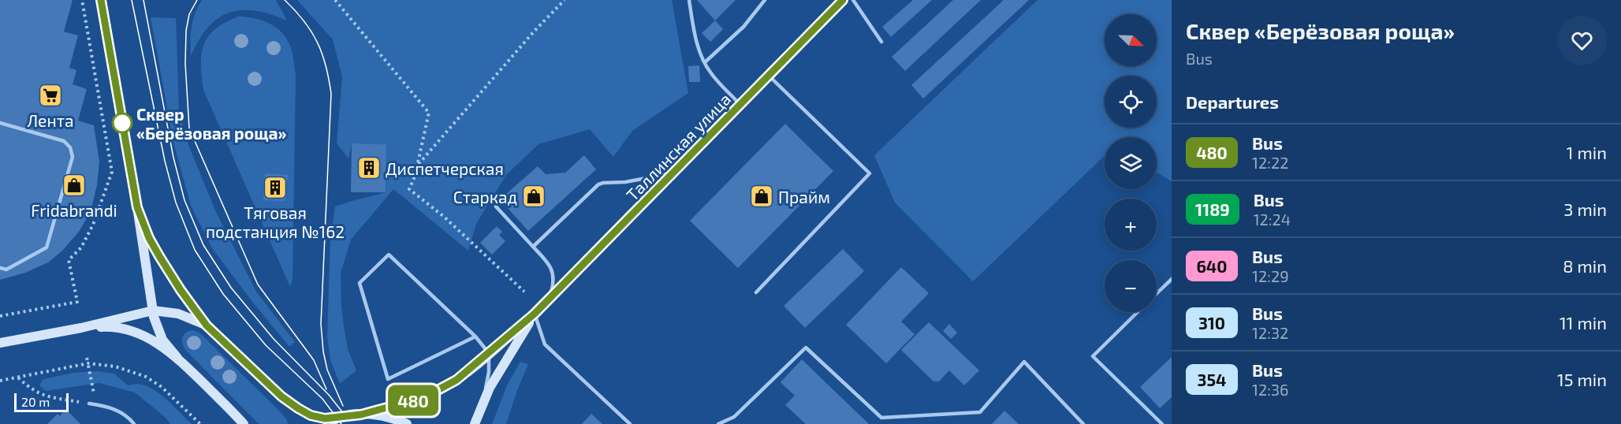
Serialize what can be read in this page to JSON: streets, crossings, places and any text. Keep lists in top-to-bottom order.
{
  "streets": {
    "main road": ["Таллинская улица"]
  },
  "places": {
    "supermarket": ["Лента"],
    "other": ["Сквер «Берёзовая роща»"],
    "building": ["Диспетчерская", "Тяговая подстанция №162"],
    "shop": ["Fridabrandi", "Старкад", "Прайм"]
  },
  "lines": ["bus line 480"],
  "scale_bar": "20 m",
  "north": "bottom right",
  "page": {
    "on_map": "480",
    "heading": [
      ["Сквер «Берёзовая роща»", "Bus"],
      "Departures"
    ],
    "map_buttons": ["+", "−"],
    "list": [
      {
        "mark": "480",
        "name": "Bus",
        "note": "12:22",
        "value": "1 min"
      },
      {
        "mark": "1189",
        "name": "Bus",
        "note": "12:24",
        "value": "3 min"
      },
      {
        "mark": "640",
        "name": "Bus",
        "note": "12:29",
        "value": "8 min"
      },
      {
        "mark": "310",
        "name": "Bus",
        "note": "12:32",
        "value": "11 min"
      },
      {
        "mark": "354",
        "name": "Bus",
        "note": "12:36",
        "value": "15 min"
      }
    ],
    "scale": "20 m"
  }
}
